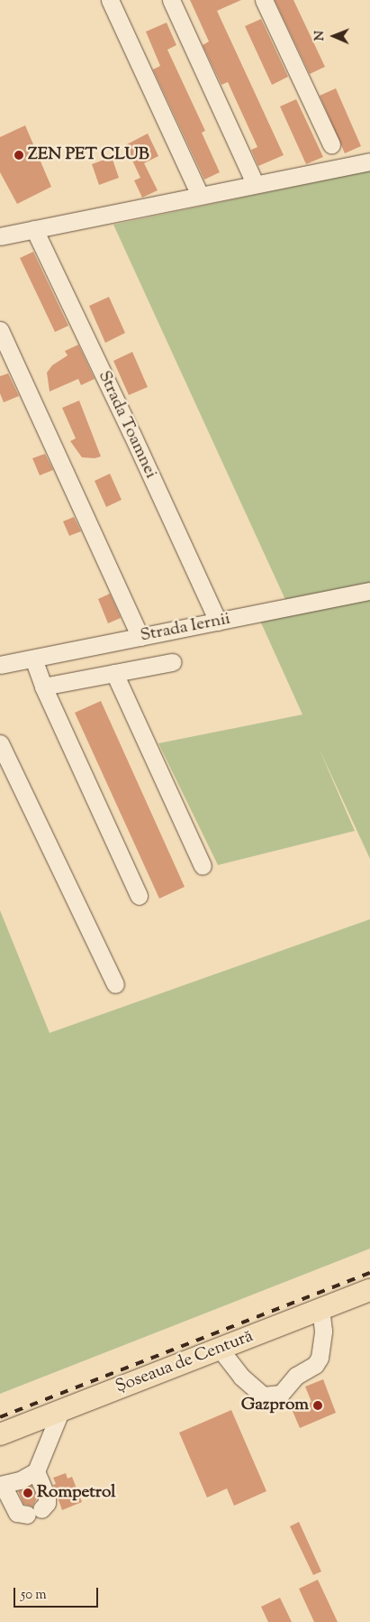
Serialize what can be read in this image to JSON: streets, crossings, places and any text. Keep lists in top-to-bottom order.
{
  "streets": {
    "main road": ["Șoseaua de Centură"],
    "street": ["Strada Toamnei", "Strada Iernii"]
  },
  "crossings": [
    ["Strada Toamnei", "Strada Iernii"]
  ],
  "places": ["ZEN PET CLUB", "Gazprom", "Rompetrol"],
  "scale_bar": "50 m",
  "north": "left"
}
